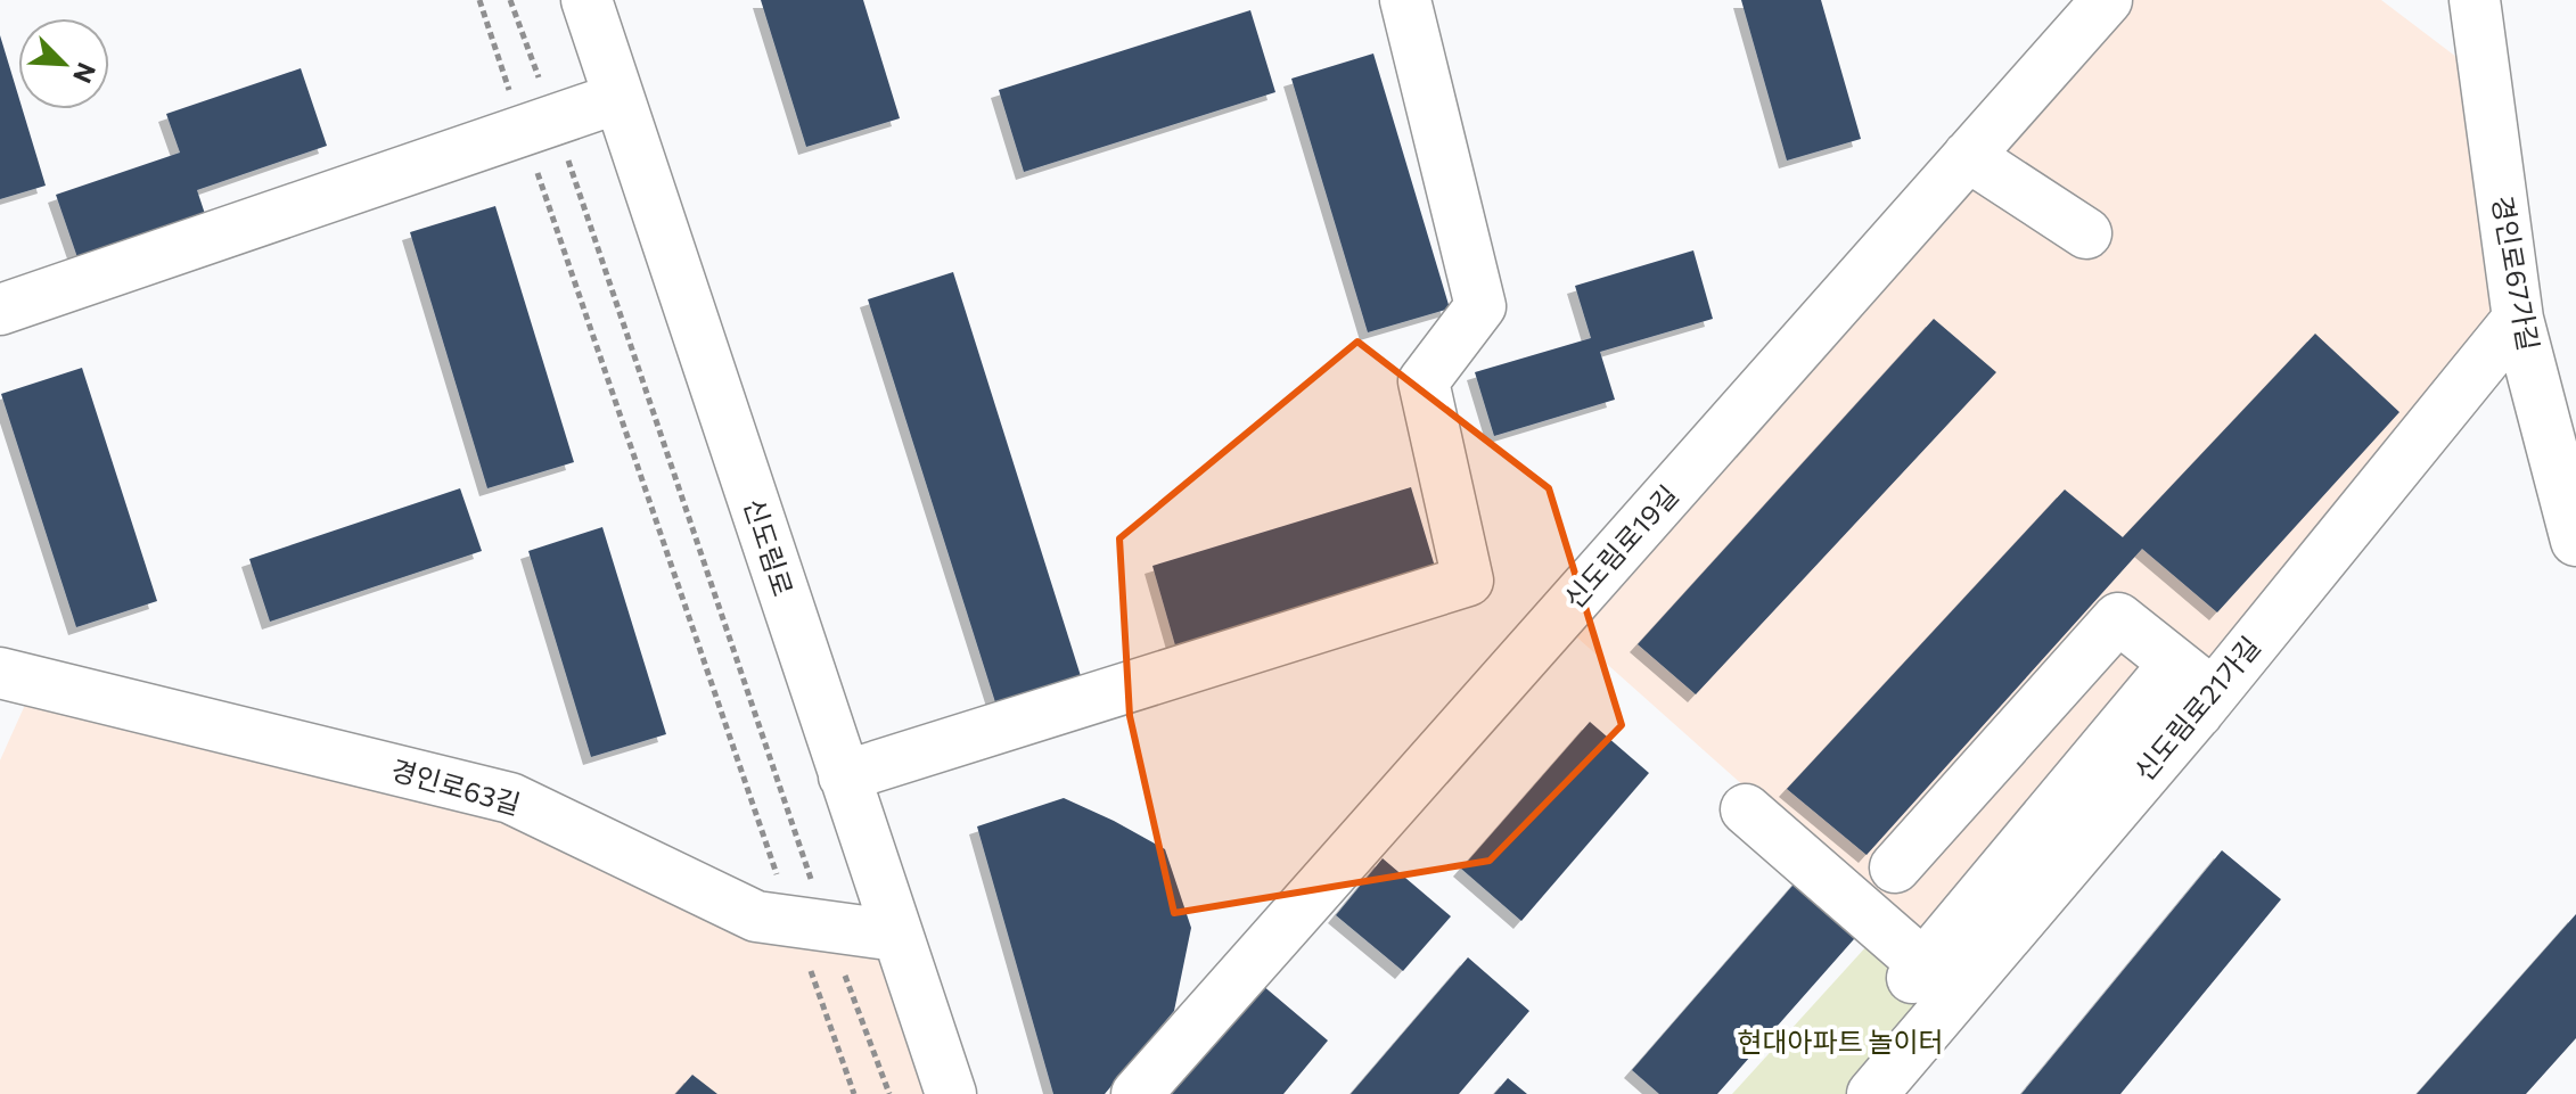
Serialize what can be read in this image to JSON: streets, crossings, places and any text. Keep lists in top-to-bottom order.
{
  "streets": {
    "street": [
      "경인로67가길",
      "신도림로",
      "신도림로19길",
      "신도림로21가길",
      "경인로63길"
    ]
  },
  "crossings": [
    ["경인로67가길", "신도림로21가길"],
    ["신도림로", "경인로63길"]
  ],
  "parks": ["현대아파트 놀이터"],
  "north": "bottom right"
}
